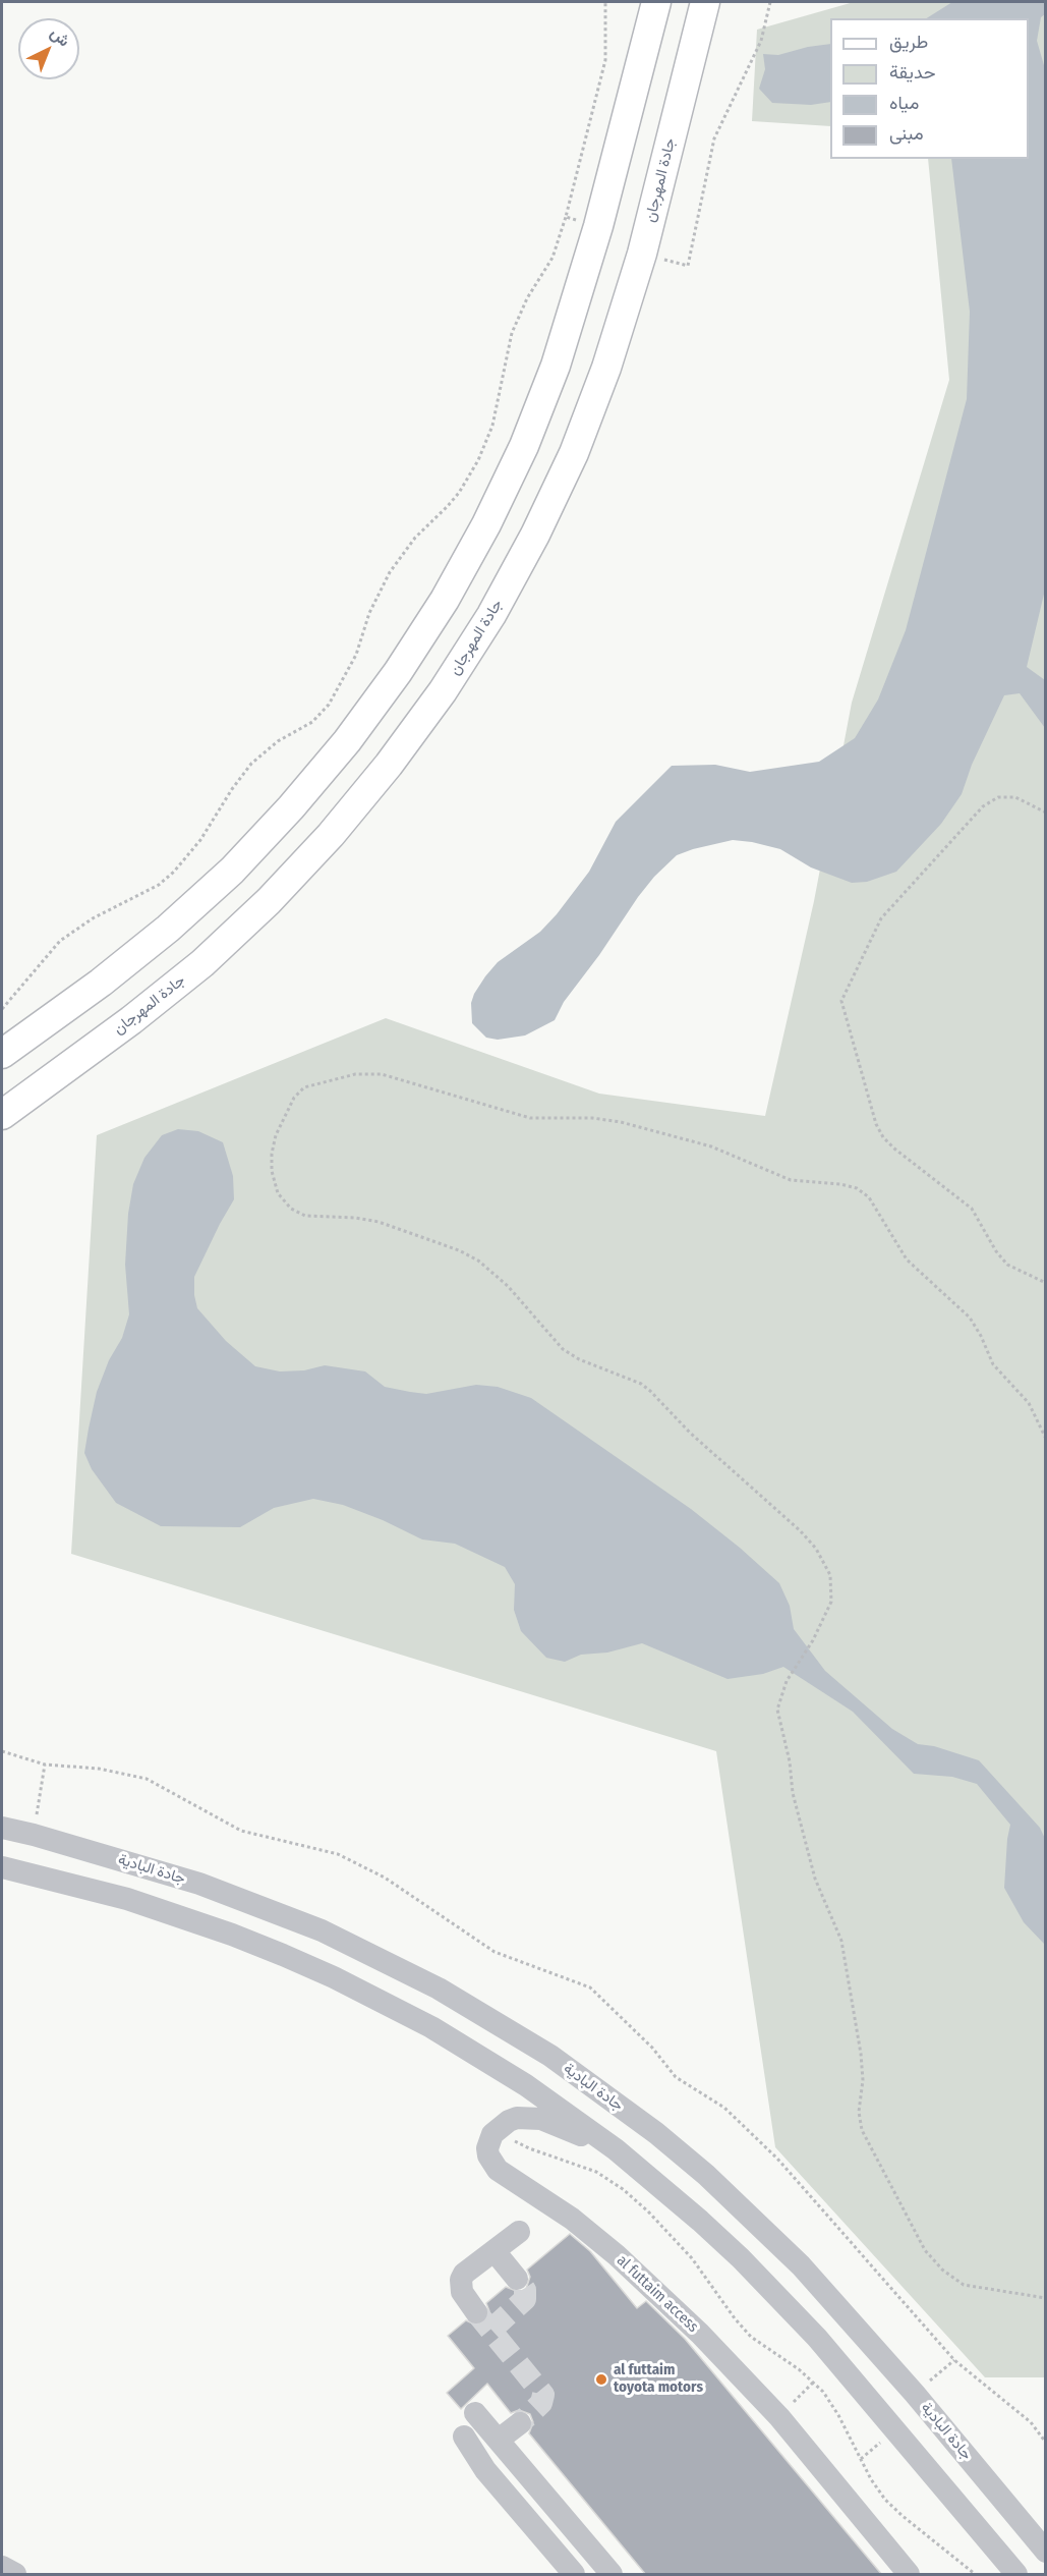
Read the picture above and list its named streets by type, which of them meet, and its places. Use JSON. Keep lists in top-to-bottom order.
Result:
{
  "streets": {
    "main road": ["جادة المهرجان"],
    "street": ["جادة البادية", "al futtaim access"]
  },
  "places": ["al futtaim toyota motors"],
  "legend": [
    "طريق",
    "حديقة",
    "مياه",
    "مبنى"
  ],
  "north": "top right"
}
